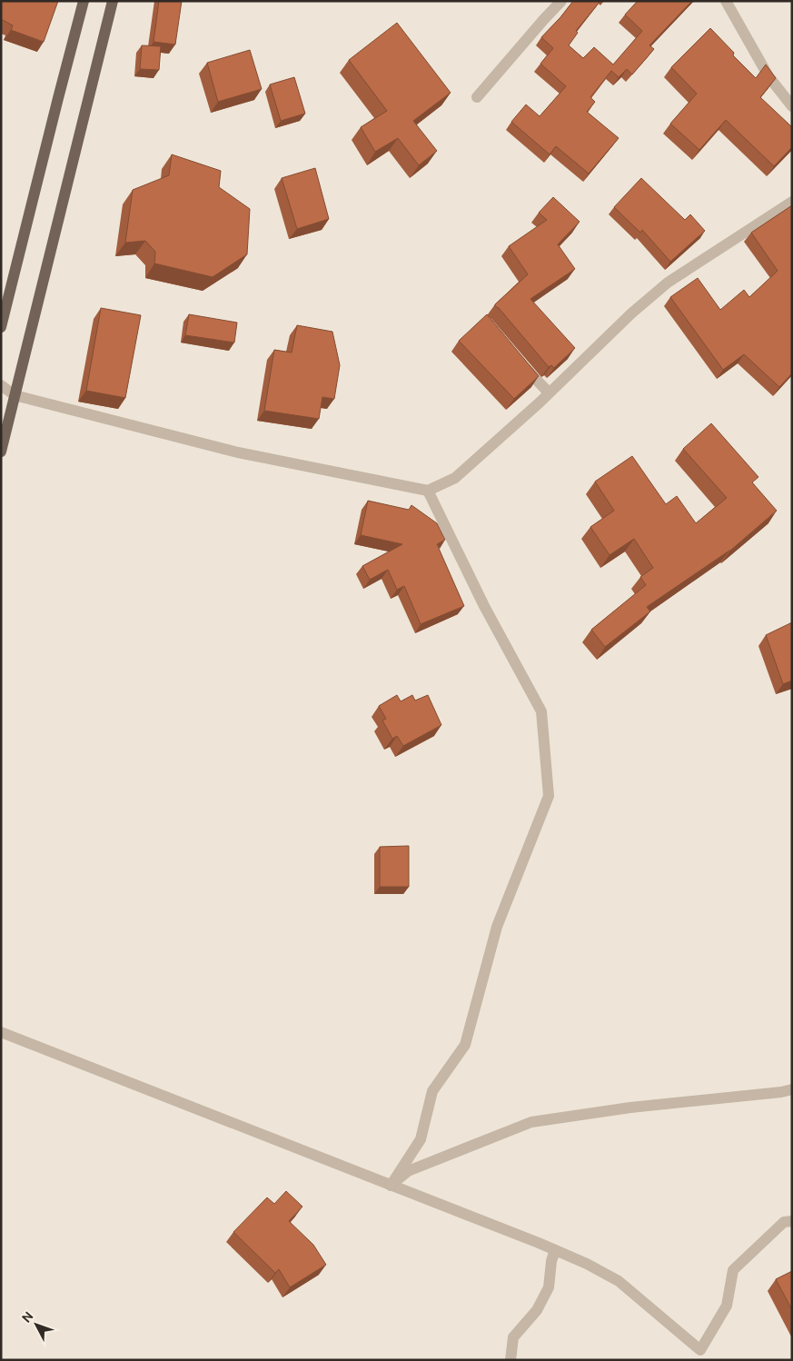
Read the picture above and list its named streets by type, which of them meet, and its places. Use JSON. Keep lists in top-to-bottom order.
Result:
{
  "north": "top left"
}
